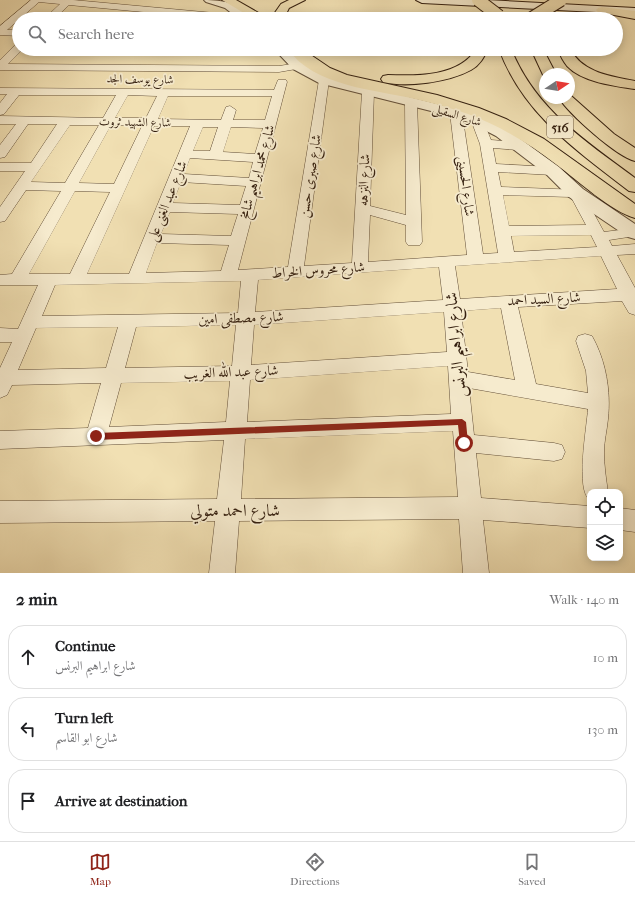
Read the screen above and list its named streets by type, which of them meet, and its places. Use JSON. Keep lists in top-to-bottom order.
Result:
{
  "streets": {
    "highway": ["516"],
    "street": [
      "شارع يوسف الجد",
      "شارع السقيلى",
      "شارع الشهيد ثروت",
      "شارع محمد ابراهيم شامخ",
      "شارع صبرى حسن",
      "شارع النزهه",
      "شارع الحسينى",
      "شارع عبد الغنى على",
      "شارع محروس الخراط",
      "شارع السيد احمد",
      "شارع مصطفى امين",
      "شارع ابراهيم البرنس",
      "شارع عبد الله الغريب",
      "شارع احمد متولي"
    ]
  },
  "crossings": [
    ["شارع يوسف الجد", "شارع محمد ابراهيم شامخ"],
    ["شارع السقيلى", "شارع محمد ابراهيم شامخ"],
    ["شارع السقيلى", "شارع صبرى حسن"],
    ["شارع السقيلى", "شارع النزهه"],
    ["شارع السقيلى", "شارع الحسينى"],
    ["شارع السقيلى", "شارع محروس الخراط"],
    ["شارع الشهيد ثروت", "شارع محمد ابراهيم شامخ"],
    ["شارع الشهيد ثروت", "شارع عبد الغنى على"],
    ["شارع محمد ابراهيم شامخ", "شارع محروس الخراط"],
    ["شارع صبرى حسن", "شارع محروس الخراط"],
    ["شارع النزهه", "شارع محروس الخراط"],
    ["شارع الحسينى", "شارع محروس الخراط"],
    ["شارع عبد الغنى على", "شارع محروس الخراط"],
    ["شارع محروس الخراط", "شارع ابراهيم البرنس"],
    ["شارع السيد احمد", "شارع مصطفى امين"],
    ["شارع السيد احمد", "شارع ابراهيم البرنس"],
    ["شارع مصطفى امين", "شارع ابراهيم البرنس"],
    ["شارع ابراهيم البرنس", "شارع عبد الله الغريب"],
    ["شارع ابراهيم البرنس", "شارع احمد متولي"]
  ],
  "north": "right",
  "page": {
    "search": "Search here",
    "heading": ["2 min", "Walk · 140 m"],
    "list": [
      ["Continue", "شارع ابراهيم البرنس", "10 m"],
      ["Turn left", "شارع ابو القاسم", "130 m"],
      "Arrive at destination"
    ],
    "nav": ["Map", "Directions", "Saved"]
  }
}
